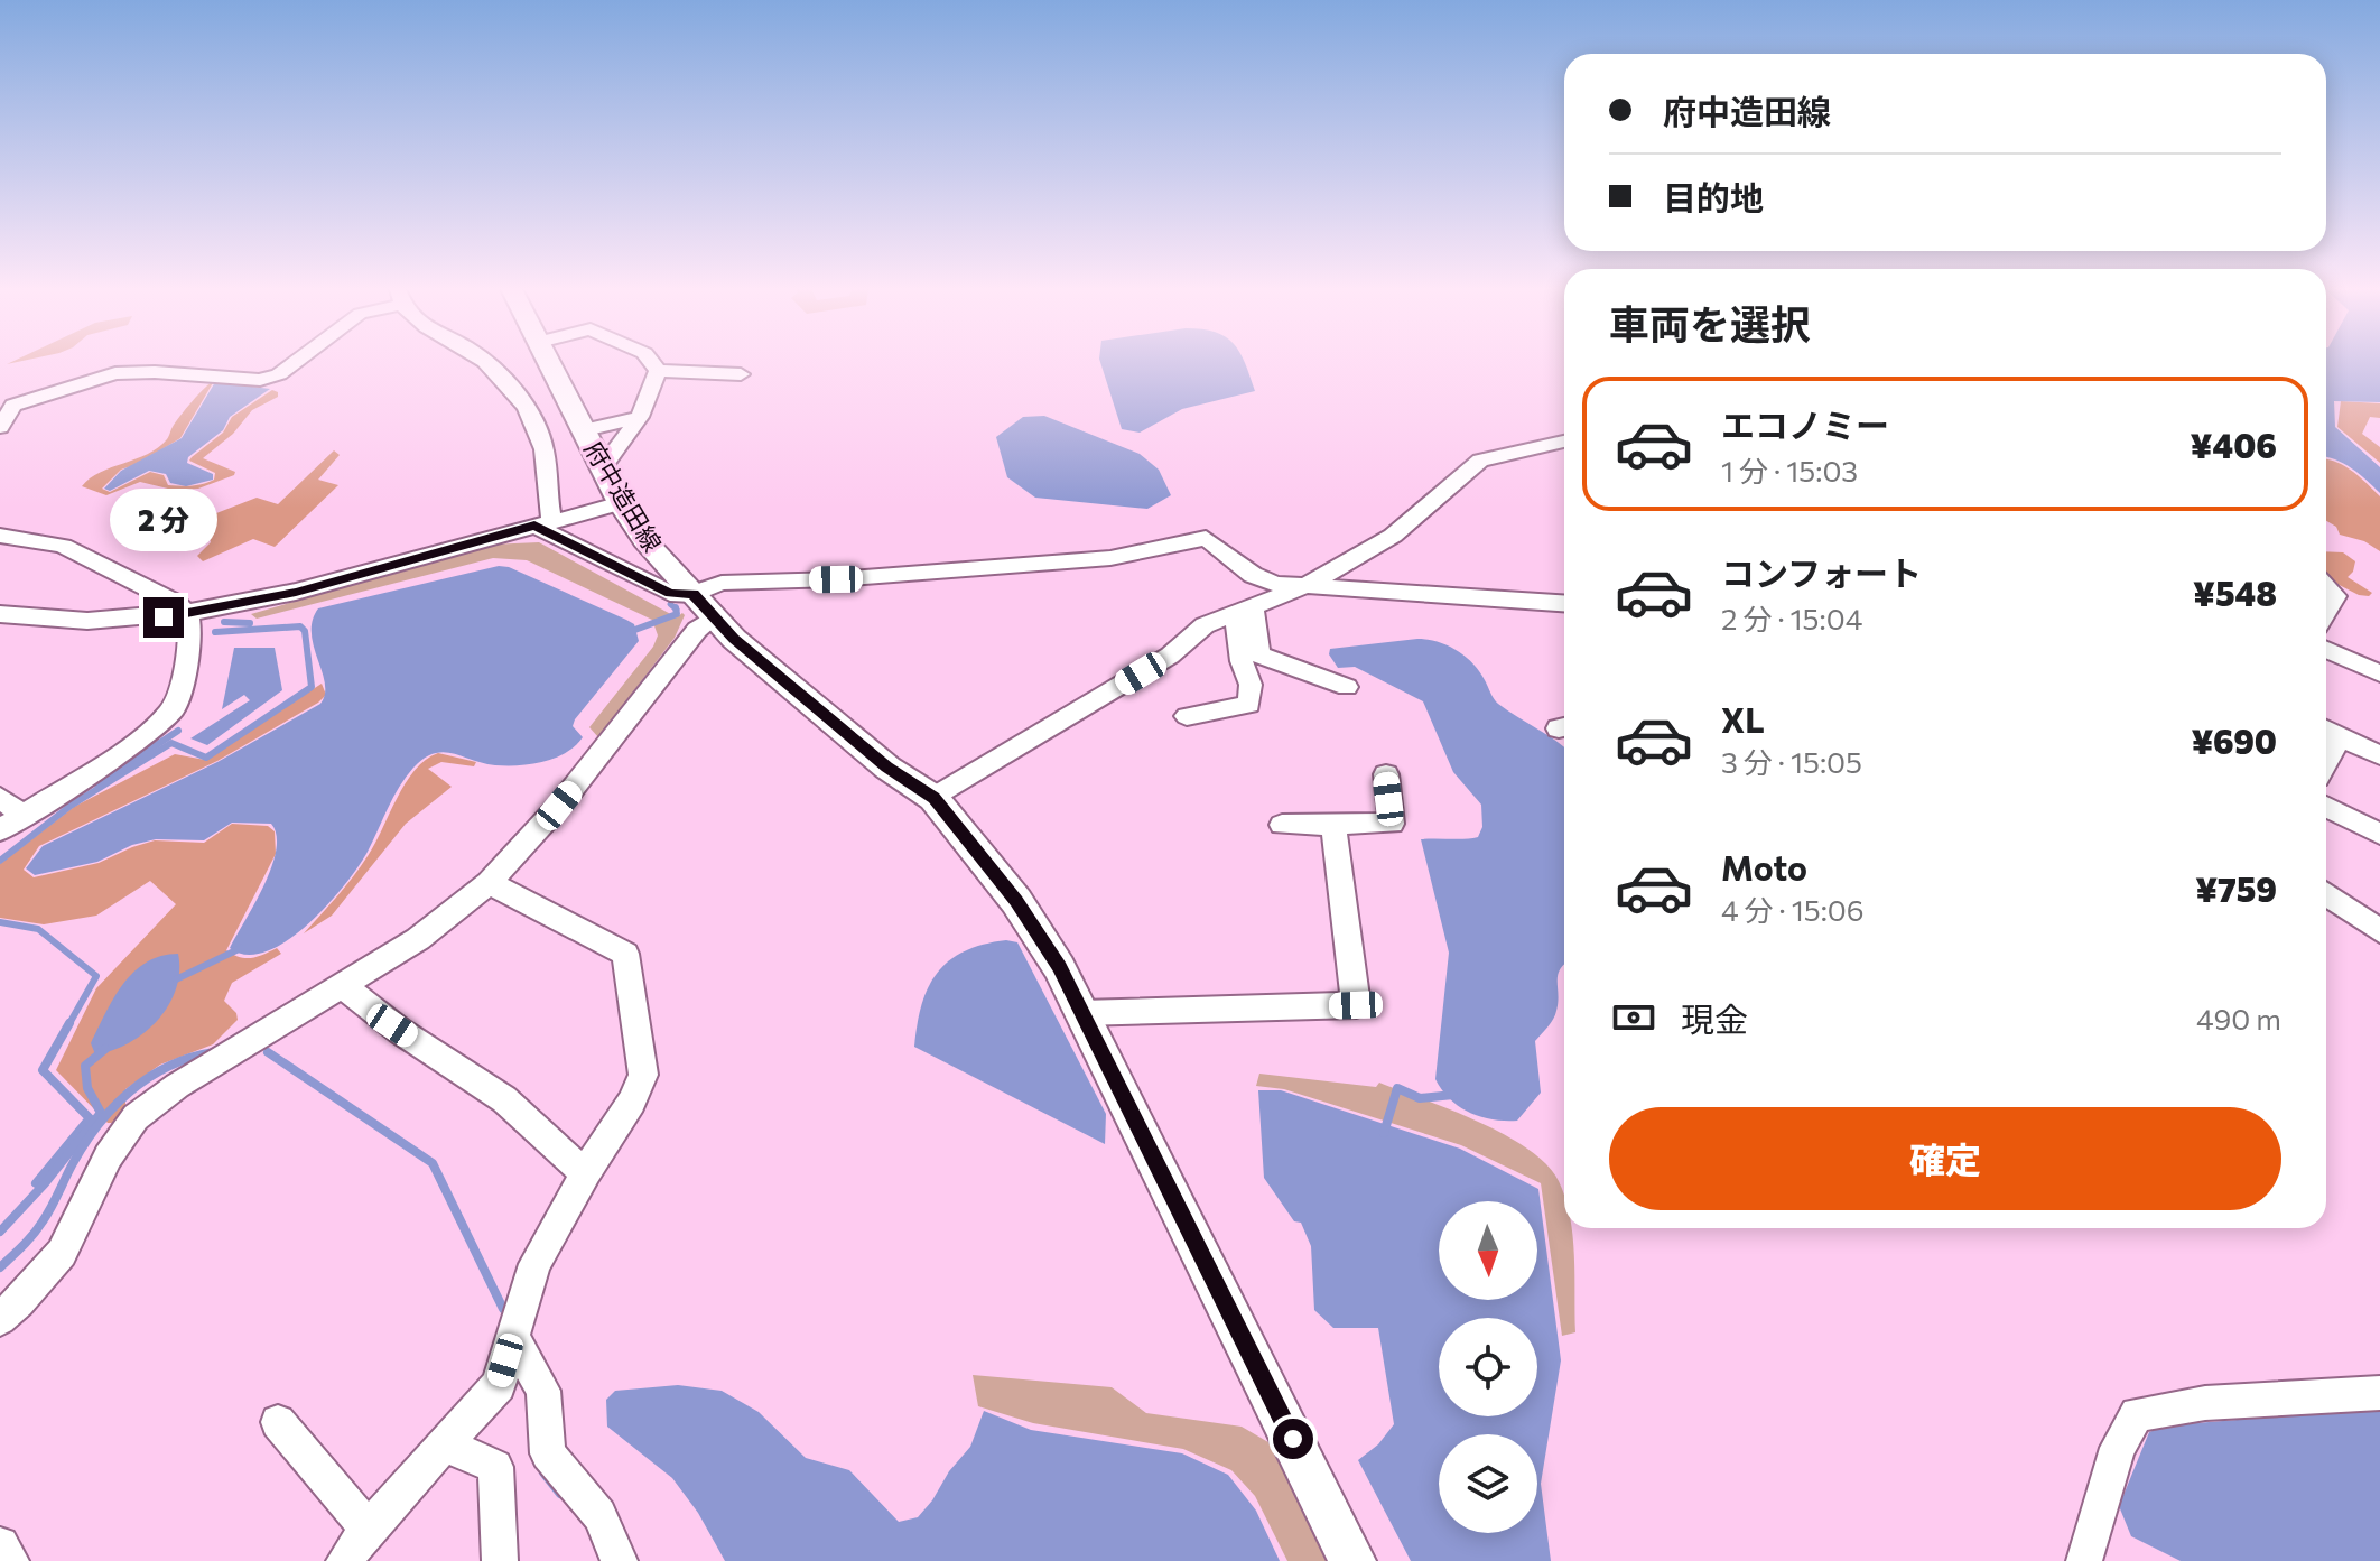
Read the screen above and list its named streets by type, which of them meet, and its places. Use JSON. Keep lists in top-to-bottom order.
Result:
{
  "streets": {
    "main road": ["府中造田線"]
  },
  "north": "bottom",
  "page": {
    "banner": ["府中造田線", "目的地"],
    "heading": "車両を選択",
    "list": [
      {
        "name": "エコノミー",
        "note": "1 分 · 15:03",
        "value": "¥406"
      },
      {
        "name": "コンフォート",
        "note": "2 分 · 15:04",
        "value": "¥548"
      },
      {
        "name": "XL",
        "note": "3 分 · 15:05",
        "value": "¥690"
      },
      {
        "name": "Moto",
        "note": "4 分 · 15:06",
        "value": "¥759"
      }
    ],
    "bubble": "2 分",
    "pay": ["現金", "490 m"],
    "buttons": "確定"
  }
}
